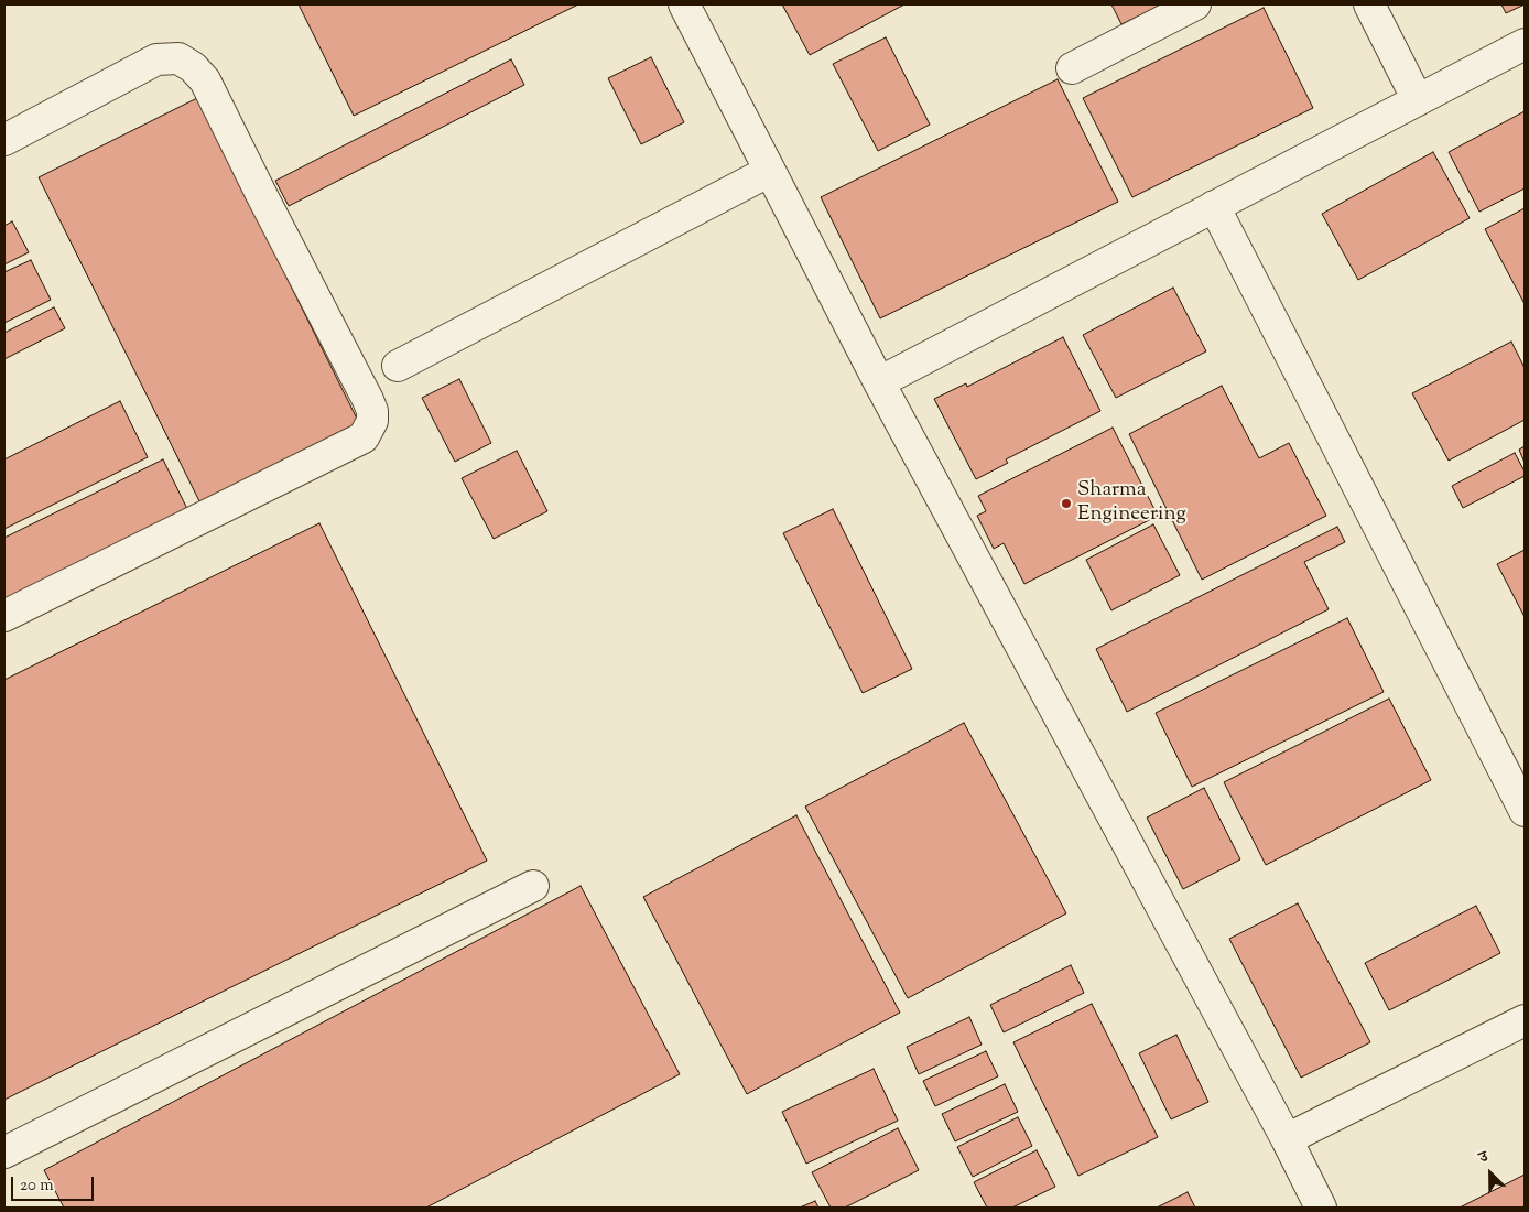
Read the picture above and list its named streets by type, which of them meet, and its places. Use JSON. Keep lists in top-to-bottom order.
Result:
{
  "places": ["Sharma Engineering"],
  "scale_bar": "20 m",
  "north": "top left"
}
